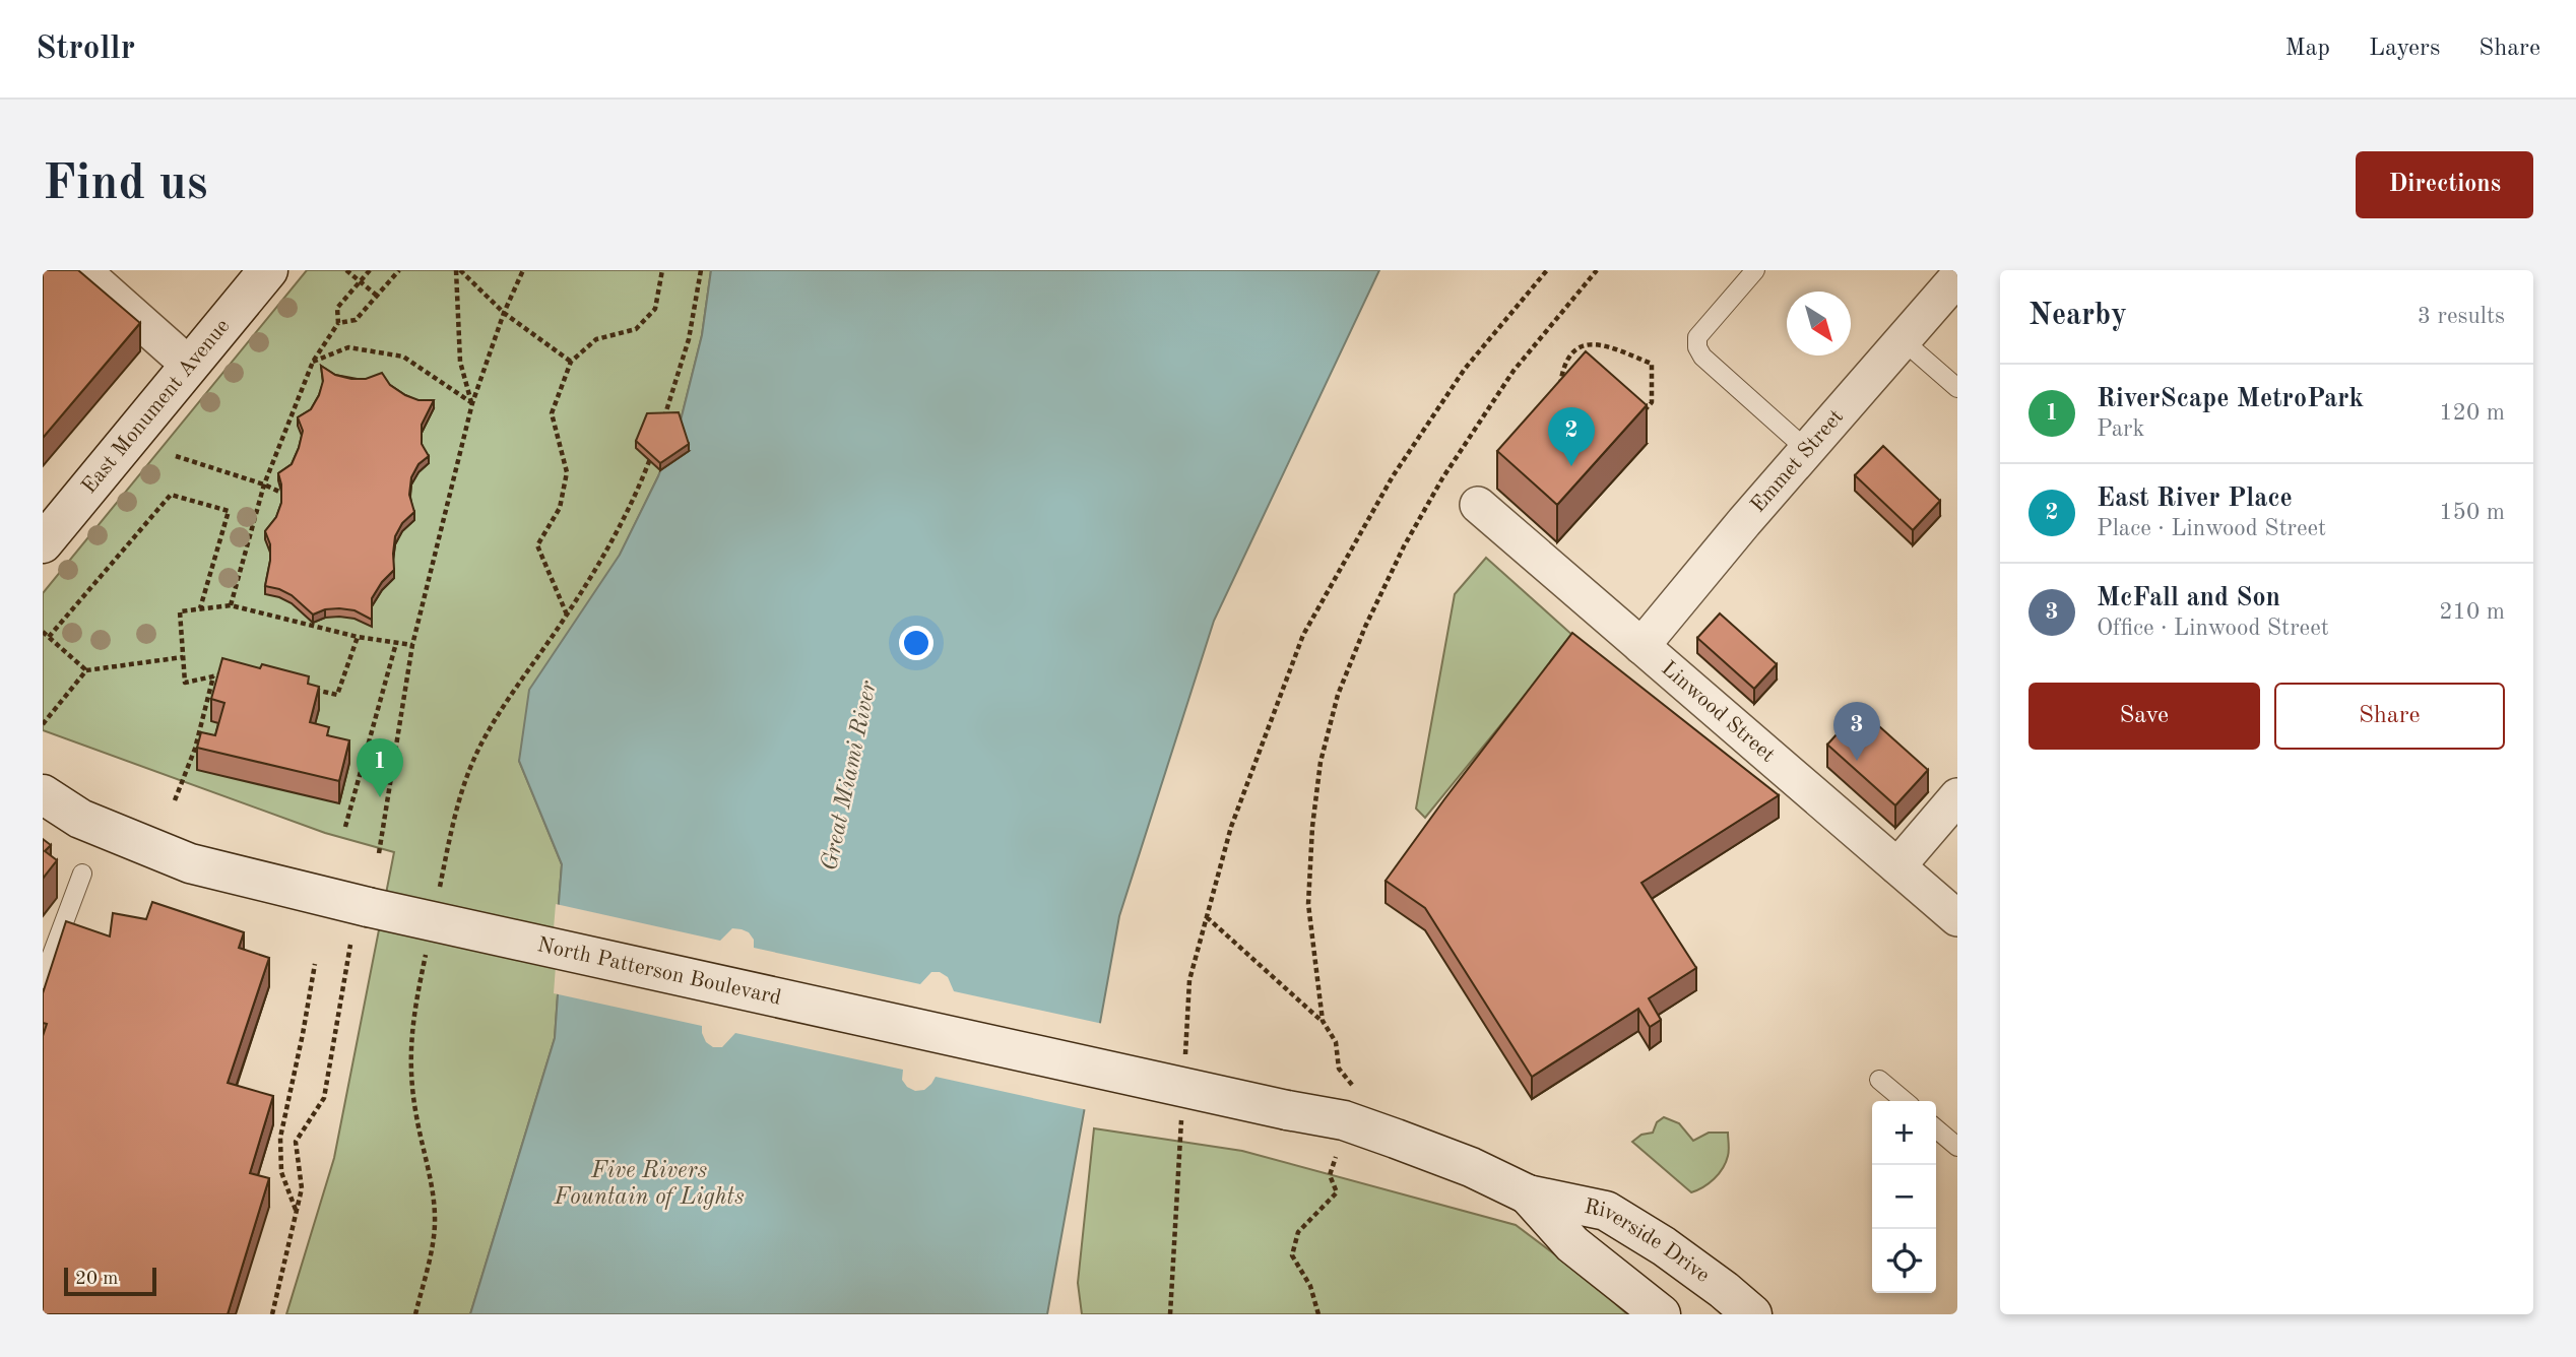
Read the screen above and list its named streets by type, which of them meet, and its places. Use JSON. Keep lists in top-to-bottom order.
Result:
{
  "streets": {
    "main road": ["East Monument Avenue", "North Patterson Boulevard", "Riverside Drive"],
    "street": ["Emmet Street", "Linwood Street"]
  },
  "crossings": [
    ["Emmet Street", "Linwood Street"],
    ["North Patterson Boulevard", "Riverside Drive"]
  ],
  "water": ["Great Miami River", "Five Rivers Fountain of Lights"],
  "scale_bar": "20 m",
  "north": "bottom right",
  "page": {
    "header": "Strollr",
    "nav": ["Map", "Layers", "Share"],
    "buttons": [
      "Directions",
      ["Save", "Share"]
    ],
    "title": "Find us",
    "heading": ["Nearby", "3 results"],
    "list": [
      {
        "mark": "1",
        "name": "RiverScape MetroPark",
        "note": "Park",
        "value": "120 m"
      },
      {
        "mark": "2",
        "name": "East River Place",
        "note": "Place · Linwood Street",
        "value": "150 m"
      },
      {
        "mark": "3",
        "name": "McFall and Son",
        "note": "Office · Linwood Street",
        "value": "210 m"
      }
    ],
    "pins": ["2", "3", "1"],
    "map_buttons": ["+", "−"],
    "scale": "20 m"
  }
}
